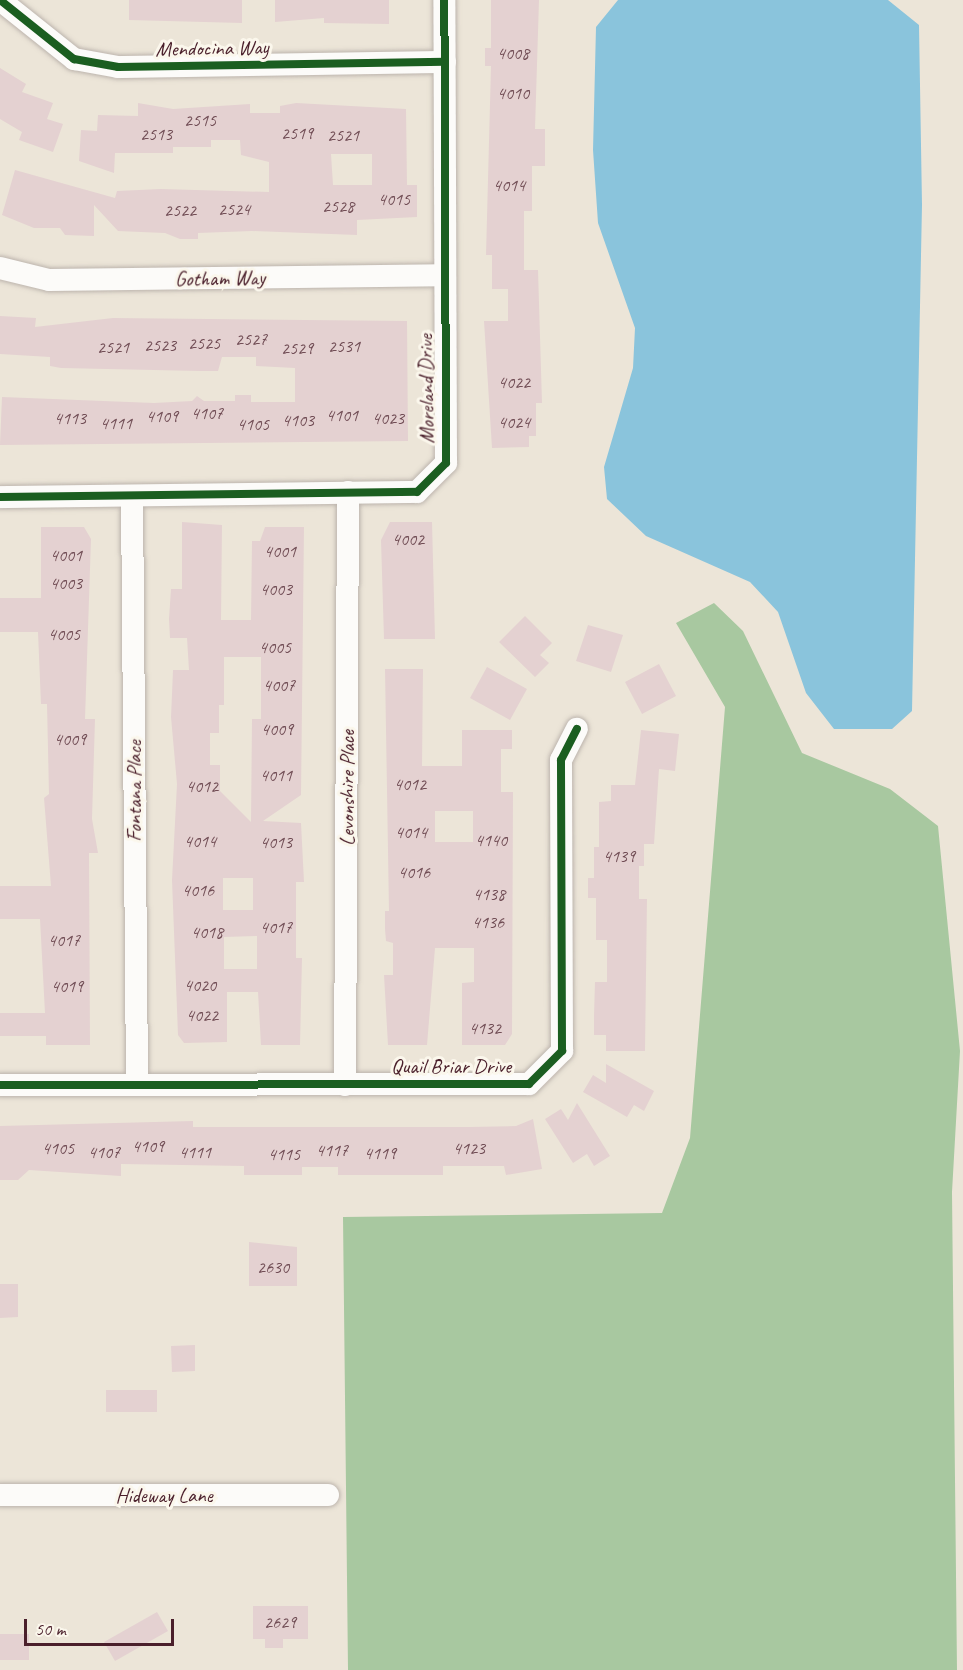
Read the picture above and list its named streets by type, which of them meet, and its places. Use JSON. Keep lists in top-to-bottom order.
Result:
{
  "streets": {
    "street": [
      "Mendocina Way",
      "Gotham Way",
      "Moreland Drive",
      "Levonshire Place",
      "Fontana Place",
      "Quail Briar Drive",
      "Hideway Lane"
    ]
  },
  "crossings": [
    ["Mendocina Way", "Moreland Drive"],
    ["Gotham Way", "Moreland Drive"],
    ["Moreland Drive", "Levonshire Place"],
    ["Moreland Drive", "Fontana Place"],
    ["Levonshire Place", "Quail Briar Drive"],
    ["Fontana Place", "Quail Briar Drive"]
  ],
  "house_numbers": [
    "4008",
    "4010",
    "2515",
    "2519",
    "2513",
    "2521",
    "4014",
    "4015",
    "2528",
    "2524",
    "2522",
    "2527",
    "2525",
    "2523",
    "2531",
    "2521",
    "2529",
    "4022",
    "4107",
    "4101",
    "4109",
    "4113",
    "4023",
    "4103",
    "4024",
    "4111",
    "4105",
    "4002",
    "4001",
    "4001",
    "4003",
    "4003",
    "4005",
    "4005",
    "4007",
    "4009",
    "4009",
    "4011",
    "4012",
    "4012",
    "4014",
    "4140",
    "4014",
    "4013",
    "4139",
    "4016",
    "4016",
    "4138",
    "4136",
    "4017",
    "4018",
    "4017",
    "4020",
    "4019",
    "4022",
    "4132",
    "4109",
    "4105",
    "4123",
    "4117",
    "4107",
    "4111",
    "4119",
    "4115",
    "2630",
    "2629"
  ],
  "scale_bar": "50 m"
}
